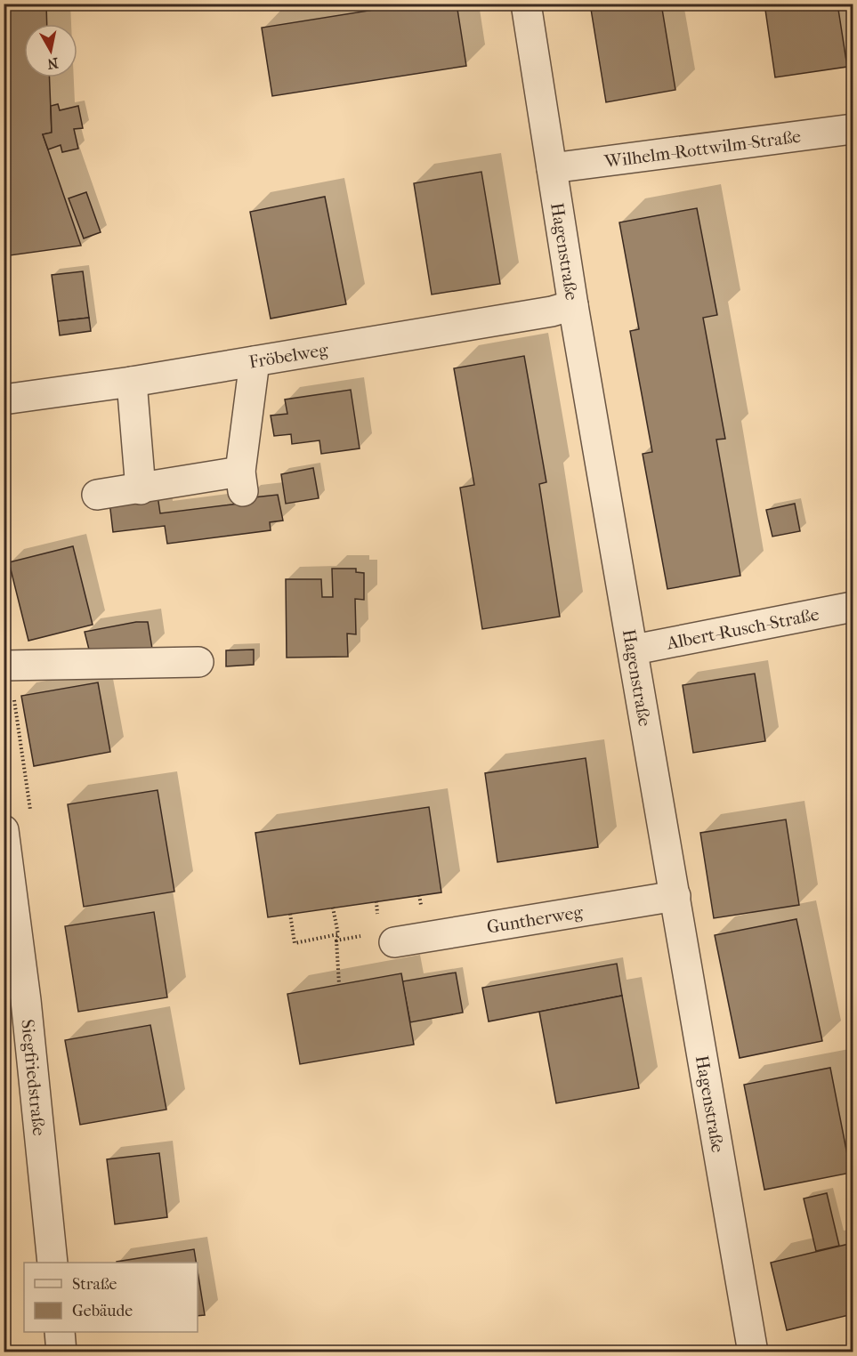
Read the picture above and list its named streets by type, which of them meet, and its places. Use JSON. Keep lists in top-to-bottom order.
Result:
{
  "streets": {
    "street": [
      "Wilhelm-Rottwilm-Straße",
      "Hagenstraße",
      "Fröbelweg",
      "Albert-Rusch-Straße",
      "Guntherweg",
      "Siegfriedstraße"
    ]
  },
  "crossings": [
    ["Wilhelm-Rottwilm-Straße", "Hagenstraße"],
    ["Hagenstraße", "Fröbelweg"],
    ["Hagenstraße", "Albert-Rusch-Straße"],
    ["Hagenstraße", "Guntherweg"]
  ],
  "legend": ["Straße", "Gebäude"],
  "north": "bottom"
}
